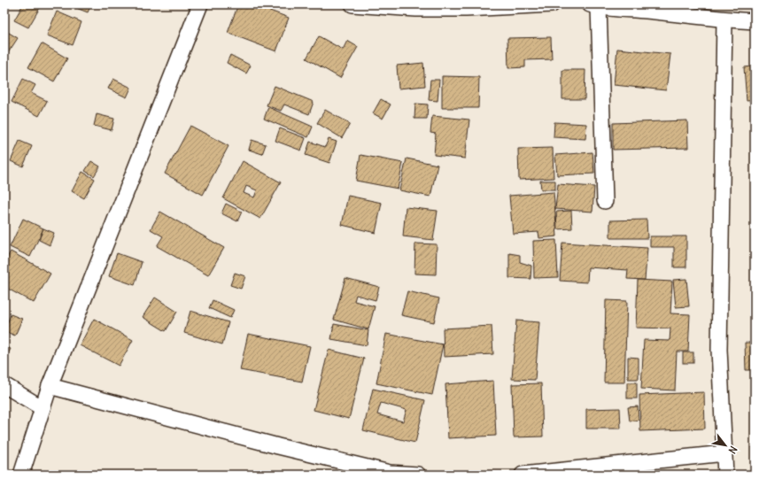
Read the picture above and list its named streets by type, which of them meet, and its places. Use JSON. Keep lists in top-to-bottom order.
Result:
{
  "north": "bottom right"
}
